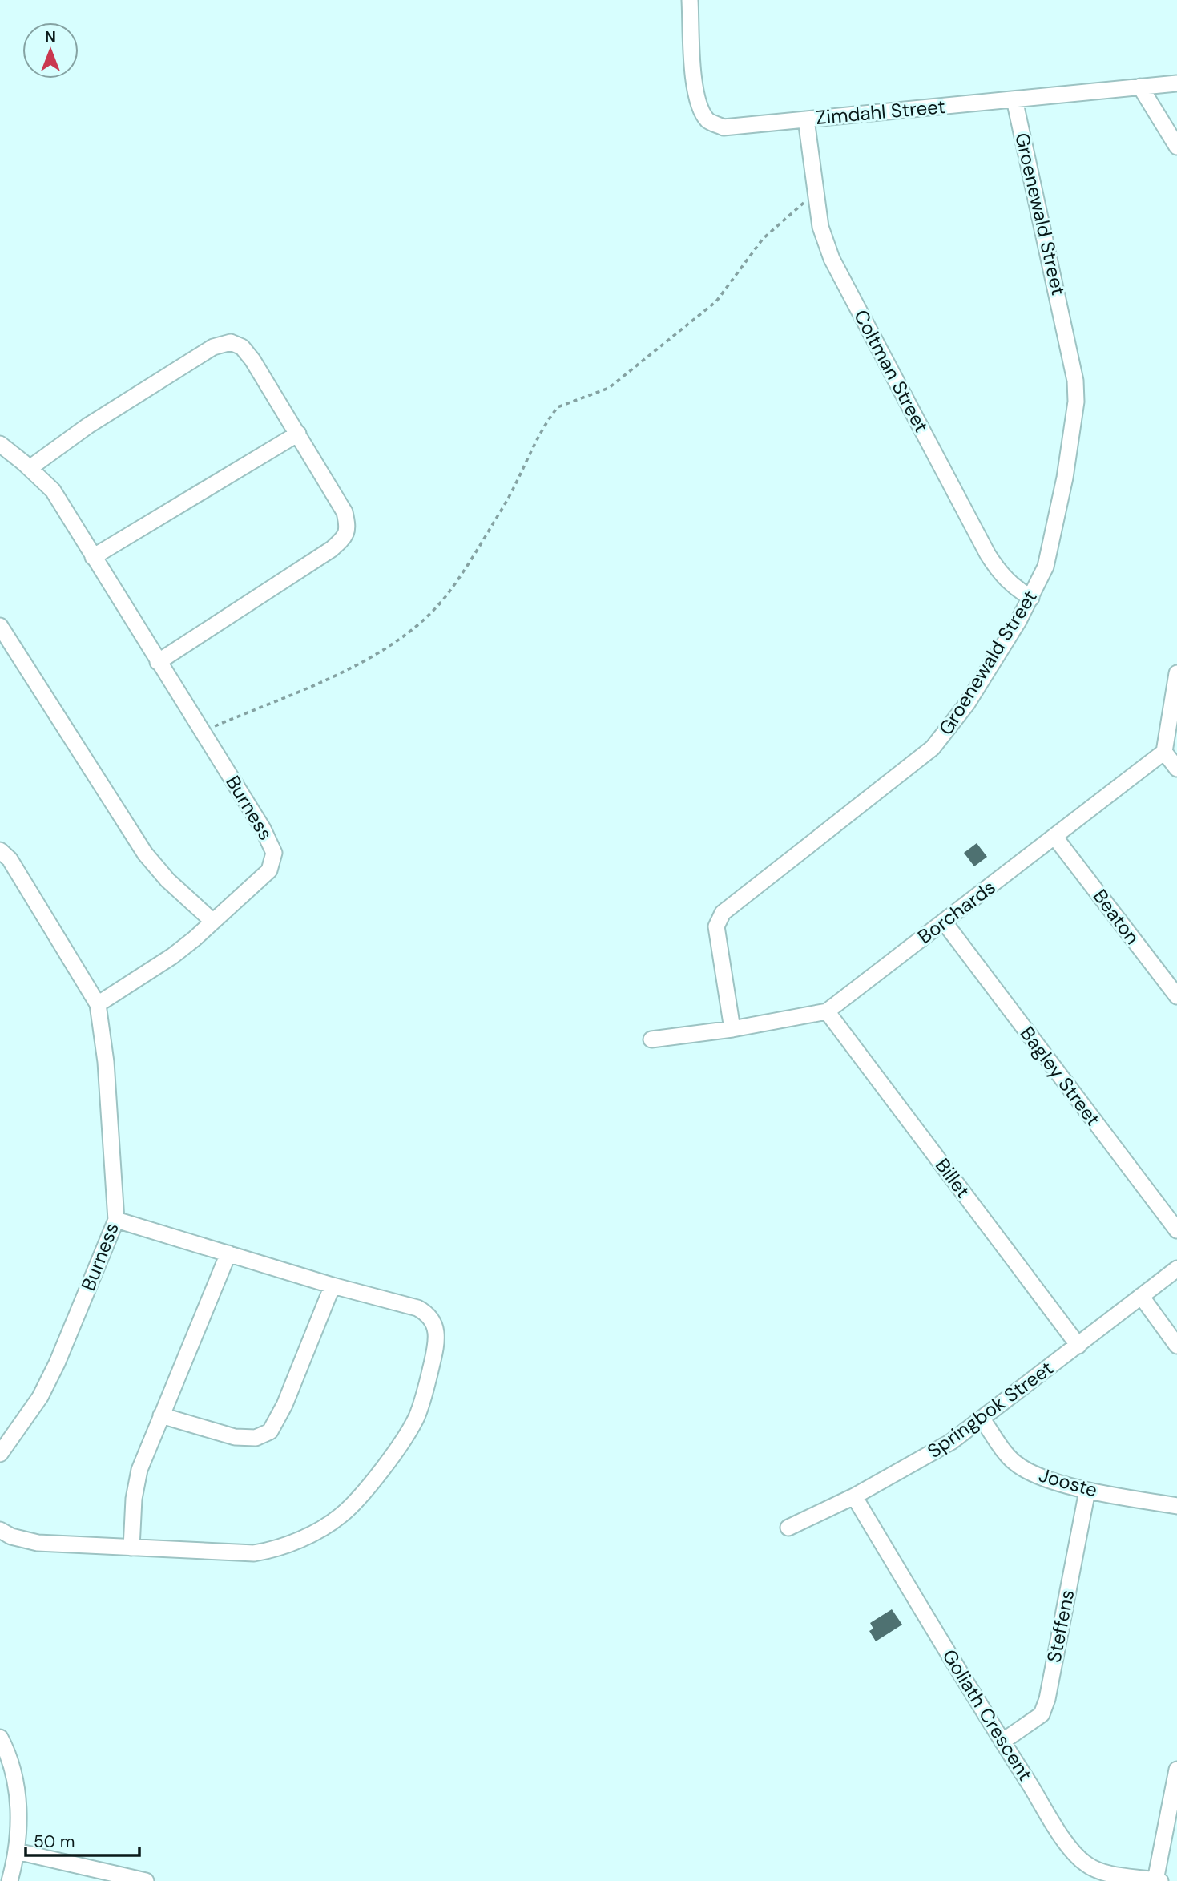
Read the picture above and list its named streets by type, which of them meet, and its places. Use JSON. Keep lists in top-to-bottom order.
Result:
{
  "streets": {
    "street": [
      "Zimdahl Street",
      "Groenewald Street",
      "Coltman Street",
      "Burness",
      "Borchards",
      "Beaton",
      "Bagley Street",
      "Billet",
      "Springbok Street",
      "Jooste",
      "Steffens",
      "Goliath Crescent"
    ]
  },
  "crossings": [
    ["Zimdahl Street", "Groenewald Street"],
    ["Zimdahl Street", "Coltman Street"],
    ["Groenewald Street", "Coltman Street"],
    ["Groenewald Street", "Borchards"],
    ["Borchards", "Beaton"],
    ["Borchards", "Bagley Street"],
    ["Borchards", "Billet"],
    ["Billet", "Springbok Street"],
    ["Springbok Street", "Jooste"],
    ["Springbok Street", "Goliath Crescent"],
    ["Jooste", "Steffens"],
    ["Steffens", "Goliath Crescent"]
  ],
  "scale_bar": "50 m",
  "north": "top"
}
